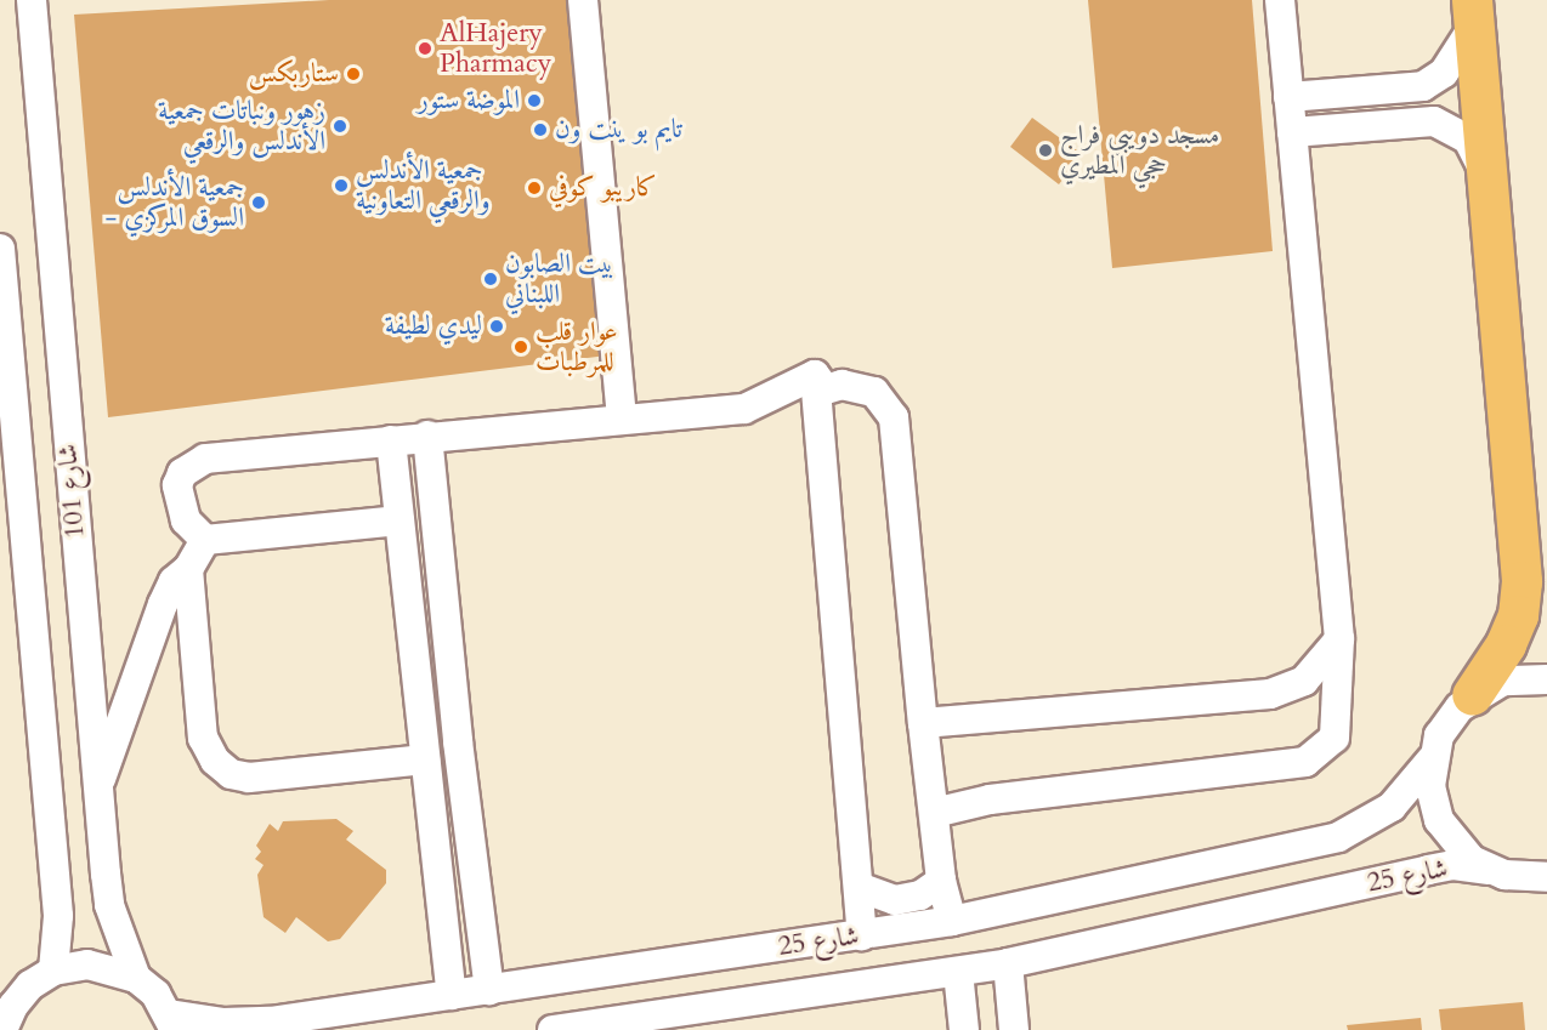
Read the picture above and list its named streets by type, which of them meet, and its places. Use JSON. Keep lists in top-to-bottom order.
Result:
{
  "streets": {
    "street": ["شارع 101", "شارع 25"]
  },
  "places": [
    "AlHajery Pharmacy",
    "ستاربكس",
    "الموضة ستور",
    "زهور ونباتات جمعية الأندلس والرقعي",
    "تايم بو ينت ون",
    "مسجد دويبي فراج حجي المطيري",
    "جمعية الأندلس والرقعي التعاونية",
    "كاريبو كوفي",
    "جمعية الأندلس - السوق المركزي",
    "بيت الصابون اللبناني",
    "ليدي لطيفة",
    "عوار قلب للمرطبات"
  ]
}
